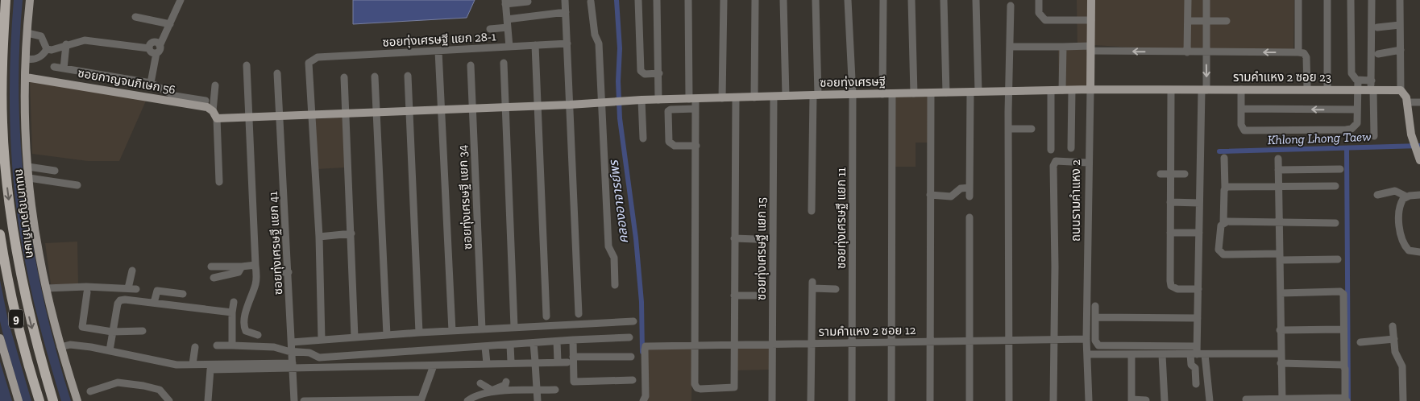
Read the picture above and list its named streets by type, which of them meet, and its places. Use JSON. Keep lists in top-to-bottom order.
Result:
{
  "streets": {
    "highway": ["ถนนกาญจนาภิเษก", "9"],
    "main road": [
      "รามคำแหง 2 ซอย 23",
      "ซอยกาญจนภิเษก 56",
      "ซอยทุ่งเศรษฐี",
      "ถนนรามคำแหง 2"
    ],
    "street": [
      "ซอยทุ่งเศรษฐี แยก 28-1",
      "ซอยทุ่งเศรษฐี แยก 34",
      "ซอยทุ่งเศรษฐี แยก 11",
      "ซอยทุ่งเศรษฐี แยก 41",
      "ซอยทุ่งเศรษฐี แยก 15",
      "รามคำแหง 2 ซอย 12"
    ]
  },
  "crossings": [
    ["ซอยทุ่งเศรษฐี แยก 28-1", "ซอยกาญจนภิเษก 56"],
    ["รามคำแหง 2 ซอย 23", "ซอยทุ่งเศรษฐี"],
    ["รามคำแหง 2 ซอย 23", "ถนนรามคำแหง 2"],
    ["ซอยกาญจนภิเษก 56", "ซอยทุ่งเศรษฐี"],
    ["ซอยกาญจนภิเษก 56", "ซอยทุ่งเศรษฐี แยก 41"],
    ["ซอยทุ่งเศรษฐี", "ซอยทุ่งเศรษฐี แยก 34"],
    ["ซอยทุ่งเศรษฐี", "ถนนรามคำแหง 2"],
    ["ซอยทุ่งเศรษฐี", "ซอยทุ่งเศรษฐี แยก 11"],
    ["ซอยทุ่งเศรษฐี", "ซอยทุ่งเศรษฐี แยก 15"],
    ["ถนนรามคำแหง 2", "รามคำแหง 2 ซอย 12"],
    ["ซอยทุ่งเศรษฐี แยก 11", "รามคำแหง 2 ซอย 12"],
    ["ซอยทุ่งเศรษฐี แยก 15", "รามคำแหง 2 ซอย 12"]
  ],
  "water": ["Khlong Lhong Taew", "คลองอาจารย์พร"]
}
